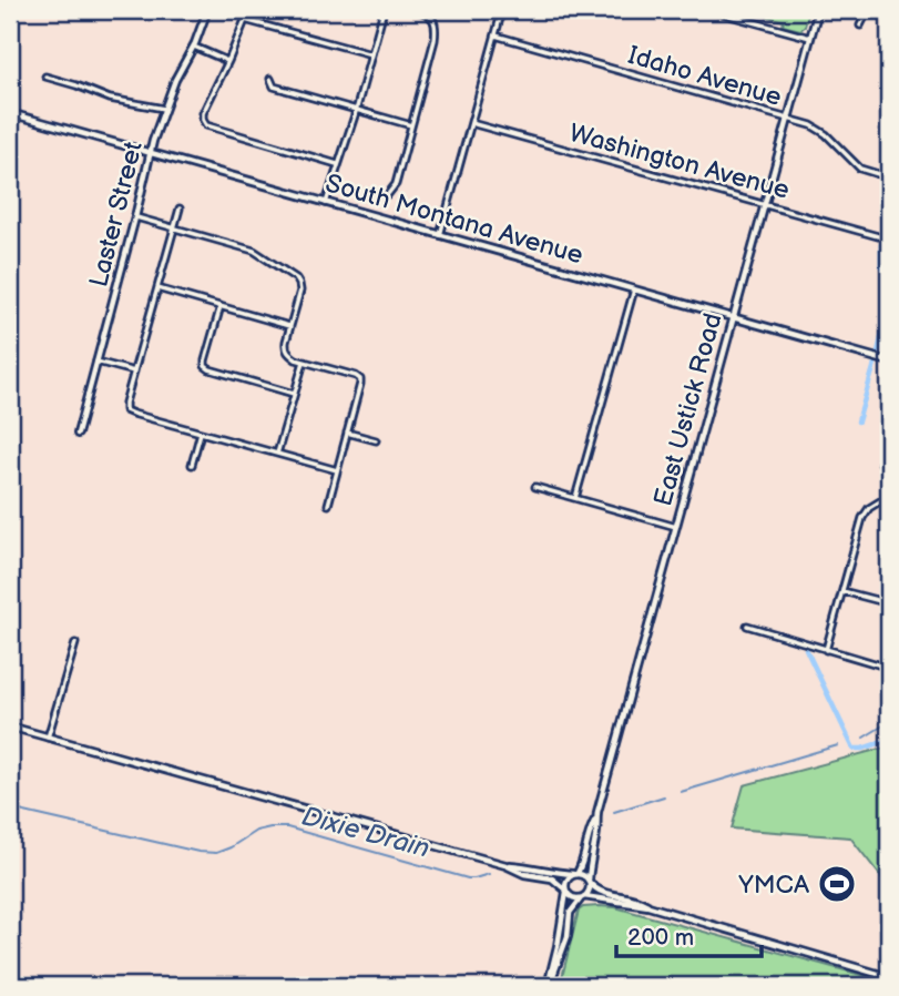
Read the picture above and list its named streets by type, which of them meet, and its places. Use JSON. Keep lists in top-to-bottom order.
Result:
{
  "streets": {
    "main road": ["Laster Street", "South Montana Avenue", "East Ustick Road"],
    "street": ["Idaho Avenue", "Washington Avenue"]
  },
  "crossings": [
    ["Idaho Avenue", "East Ustick Road"],
    ["Washington Avenue", "East Ustick Road"],
    ["Laster Street", "South Montana Avenue"],
    ["South Montana Avenue", "East Ustick Road"]
  ],
  "water": ["Dixie Drain"],
  "places": {
    "sports": ["YMCA"]
  },
  "scale_bar": "200 m"
}
